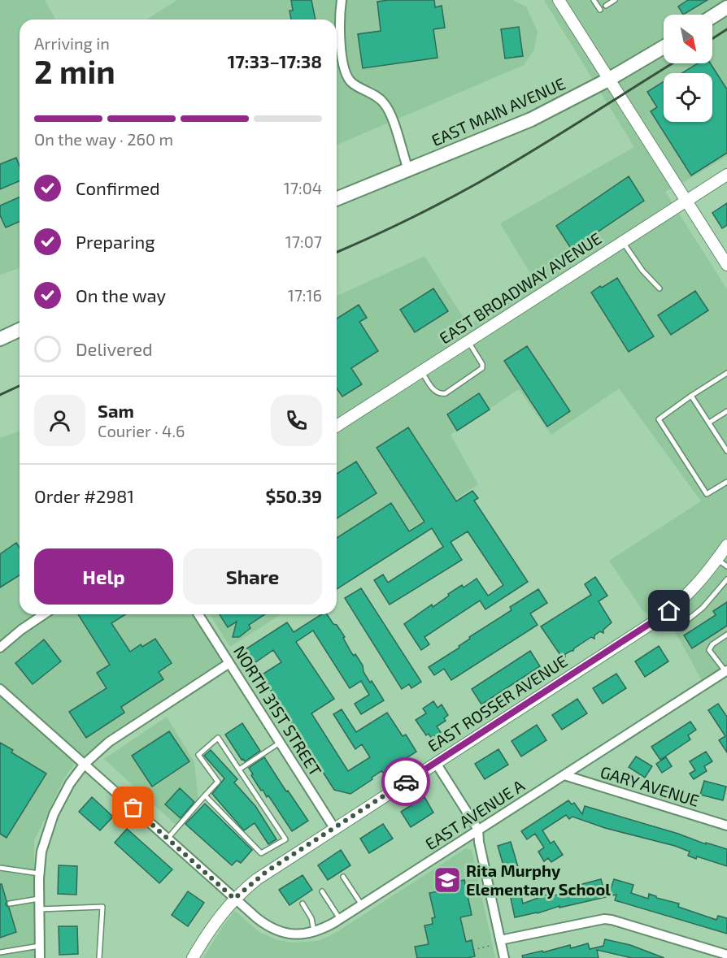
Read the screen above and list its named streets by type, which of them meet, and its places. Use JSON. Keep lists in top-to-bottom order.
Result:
{
  "streets": {
    "main road": ["EAST MAIN AVENUE"],
    "street": [
      "EAST BROADWAY AVENUE",
      "EAST ROSSER AVENUE",
      "NORTH 31ST STREET",
      "GARY AVENUE",
      "EAST AVENUE A"
    ]
  },
  "crossings": [
    ["EAST ROSSER AVENUE", "NORTH 31ST STREET"],
    ["EAST ROSSER AVENUE", "EAST AVENUE A"],
    ["GARY AVENUE", "EAST AVENUE A"]
  ],
  "places": {
    "school or university": ["Rita Murphy Elementary School"]
  },
  "north": "bottom right",
  "page": {
    "heading": ["2 min", "Arriving in", "17:33–17:38"],
    "panel": [
      "Sam",
      "Courier · 4.6",
      "Order #2981",
      "$50.39"
    ],
    "bar": "On the way · 260 m",
    "list": [
      ["Confirmed", "17:04"],
      ["Preparing", "17:07"],
      ["On the way", "17:16"],
      "Delivered"
    ],
    "buttons": ["Help", "Share"]
  }
}
